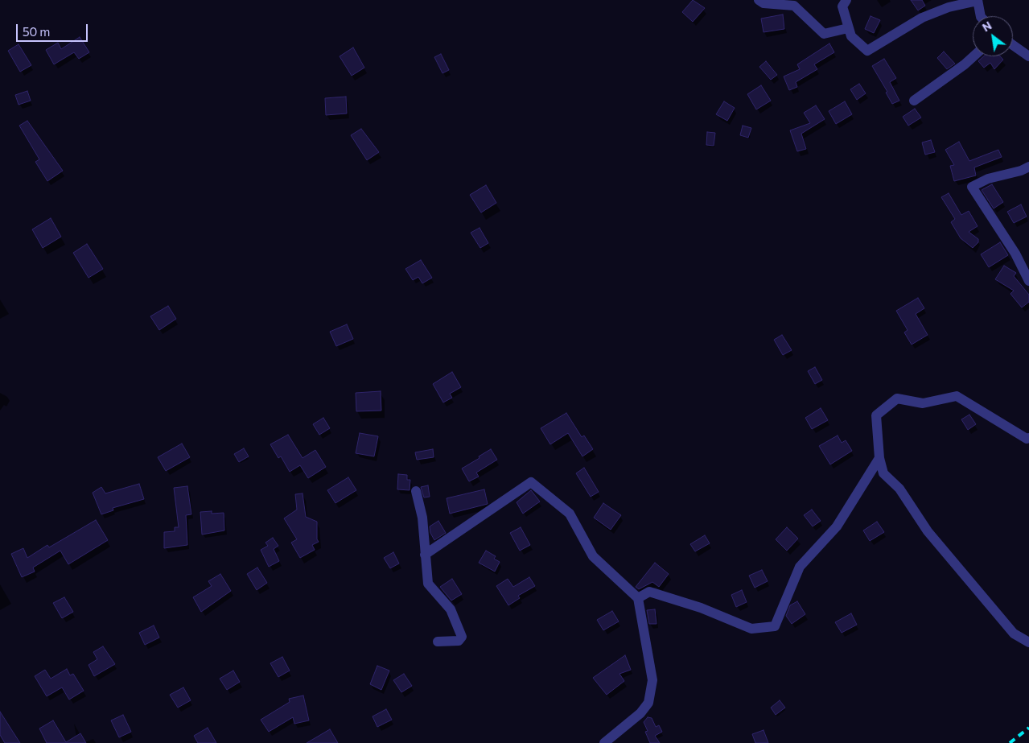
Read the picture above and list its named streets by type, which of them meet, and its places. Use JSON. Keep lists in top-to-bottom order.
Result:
{
  "scale_bar": "50 m",
  "north": "top left"
}
